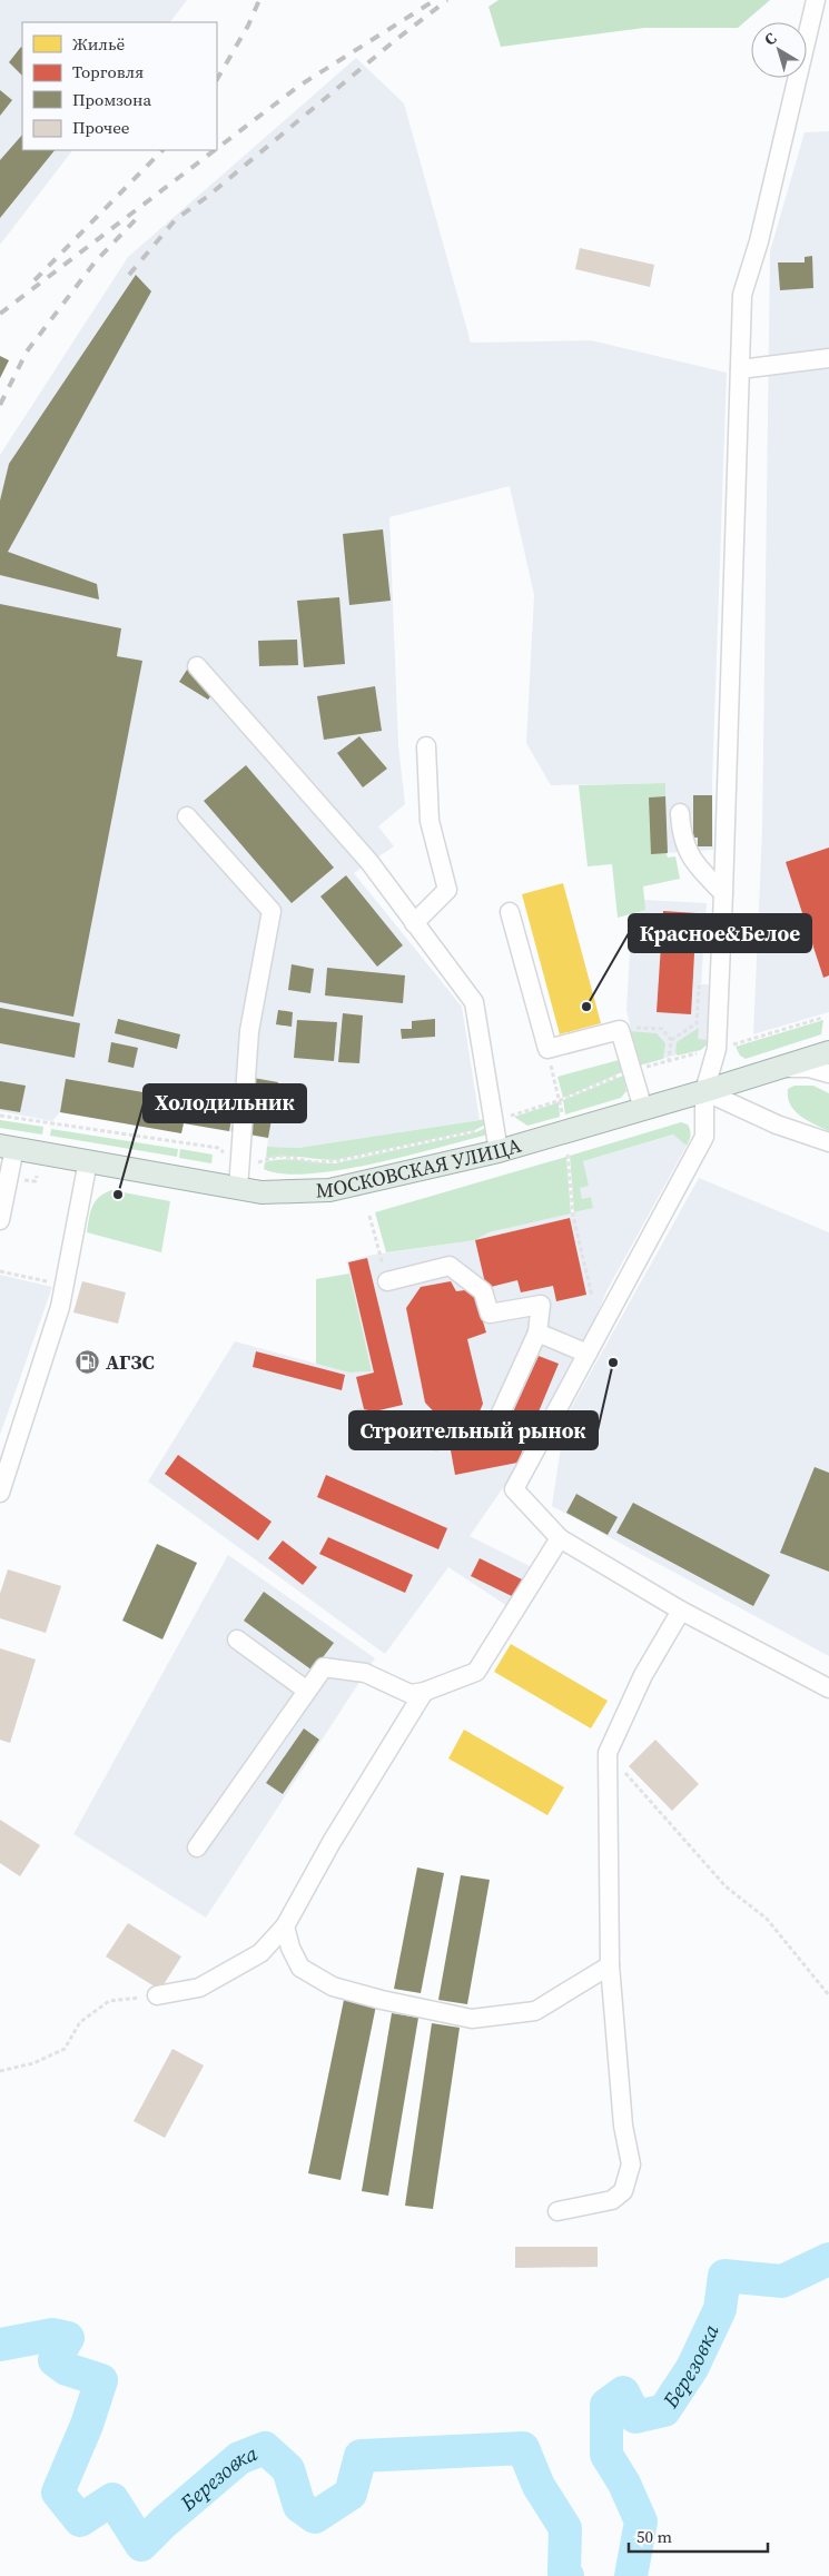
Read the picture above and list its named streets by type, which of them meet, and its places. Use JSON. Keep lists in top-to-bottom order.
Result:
{
  "streets": {
    "main road": ["МОСКОВСКАЯ УЛИЦА"]
  },
  "water": ["Березовка"],
  "places": {
    "other": ["Красное&Белое", "Холодильник", "Строительный рынок"],
    "fuel station": ["АГЗС"]
  },
  "legend": [
    "Жильё",
    "Торговля",
    "Промзона",
    "Прочее"
  ],
  "scale_bar": "50 m",
  "north": "top left"
}
